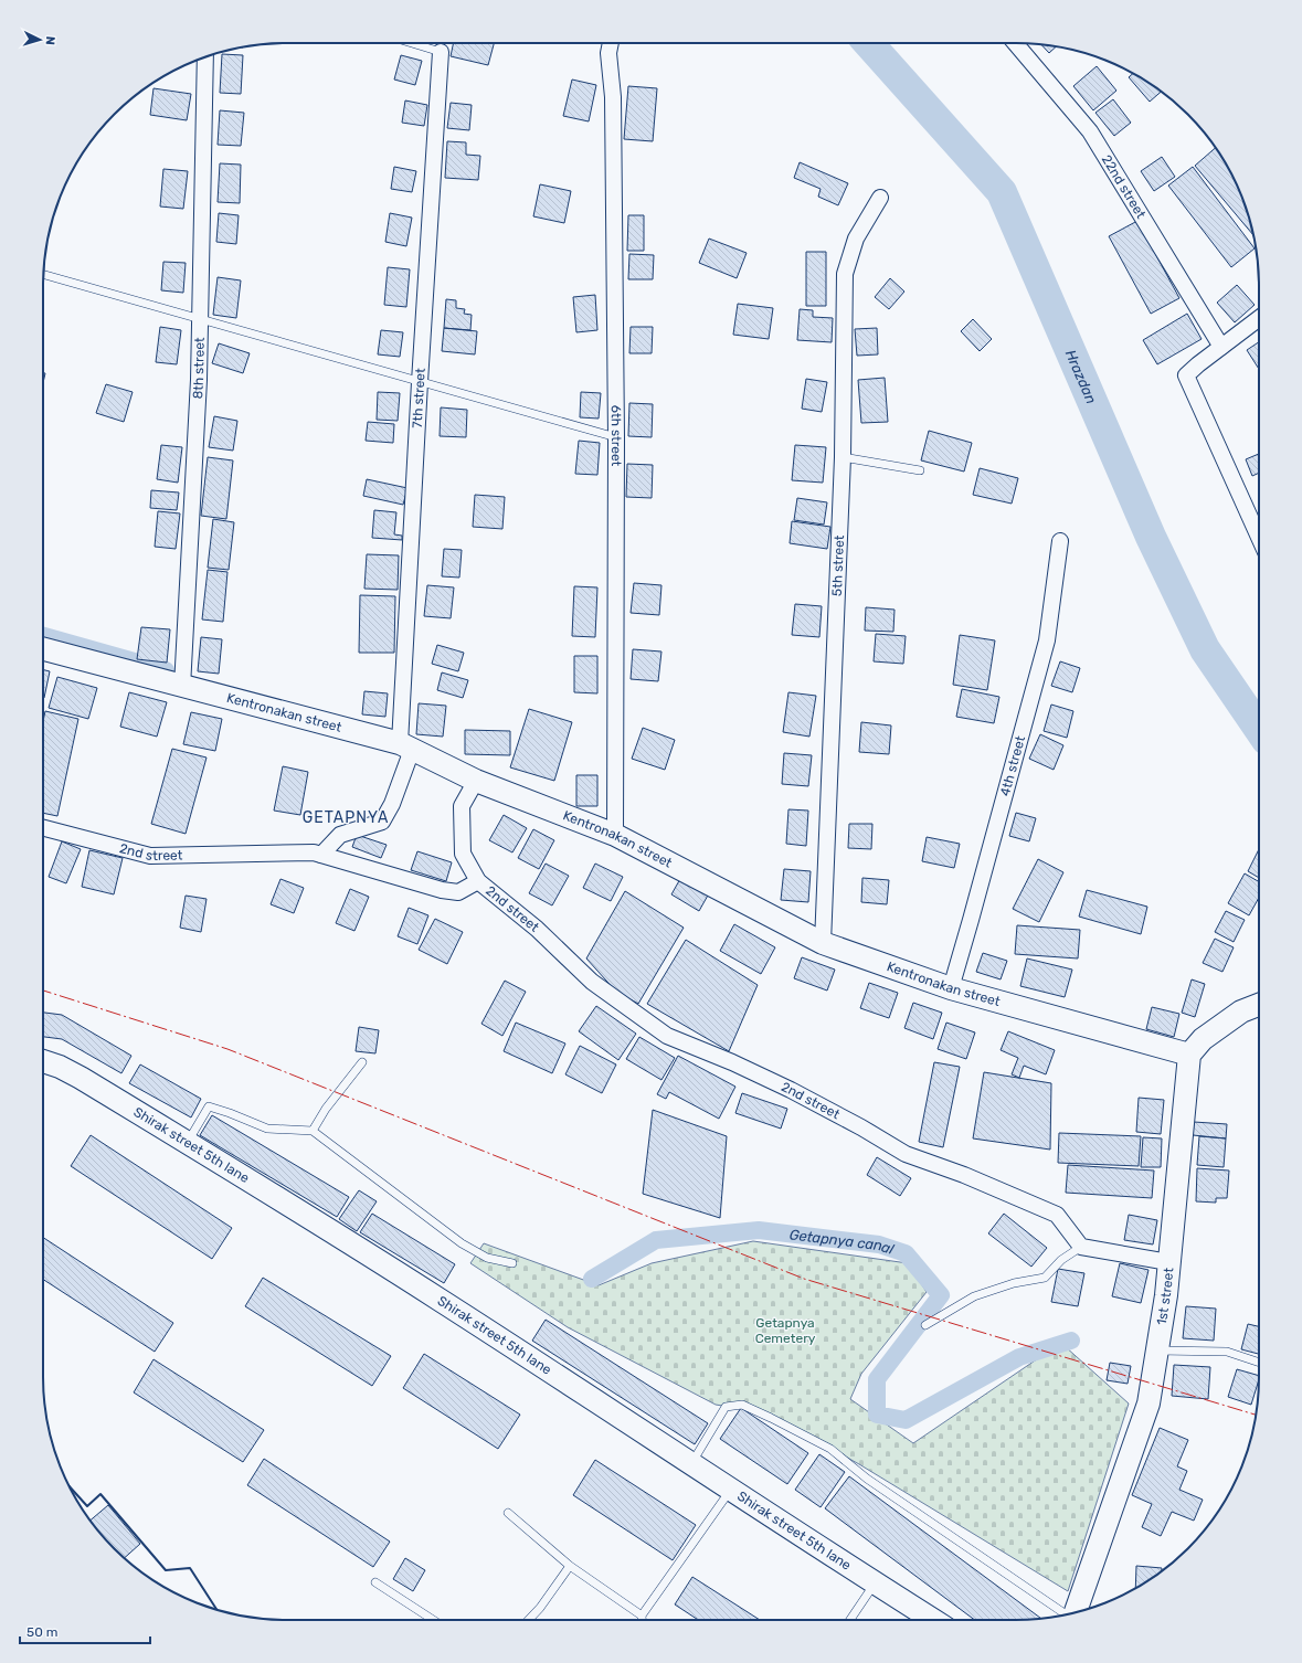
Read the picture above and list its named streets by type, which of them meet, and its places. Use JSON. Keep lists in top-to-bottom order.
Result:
{
  "streets": {
    "main road": ["Kentronakan street", "Shirak street 5th lane", "1st street"],
    "street": [
      "22nd street",
      "8th street",
      "7th street",
      "6th street",
      "5th street",
      "4th street",
      "2nd street"
    ]
  },
  "crossings": [
    ["8th street", "Kentronakan street"],
    ["7th street", "Kentronakan street"],
    ["6th street", "Kentronakan street"],
    ["5th street", "Kentronakan street"],
    ["Kentronakan street", "4th street"],
    ["Kentronakan street", "2nd street"],
    ["Kentronakan street", "1st street"]
  ],
  "districts": ["GETAPNYA"],
  "water": ["Hrazdan", "Getapnya canal"],
  "parks": ["Getapnya Cemetery"],
  "scale_bar": "50 m",
  "north": "right"
}
